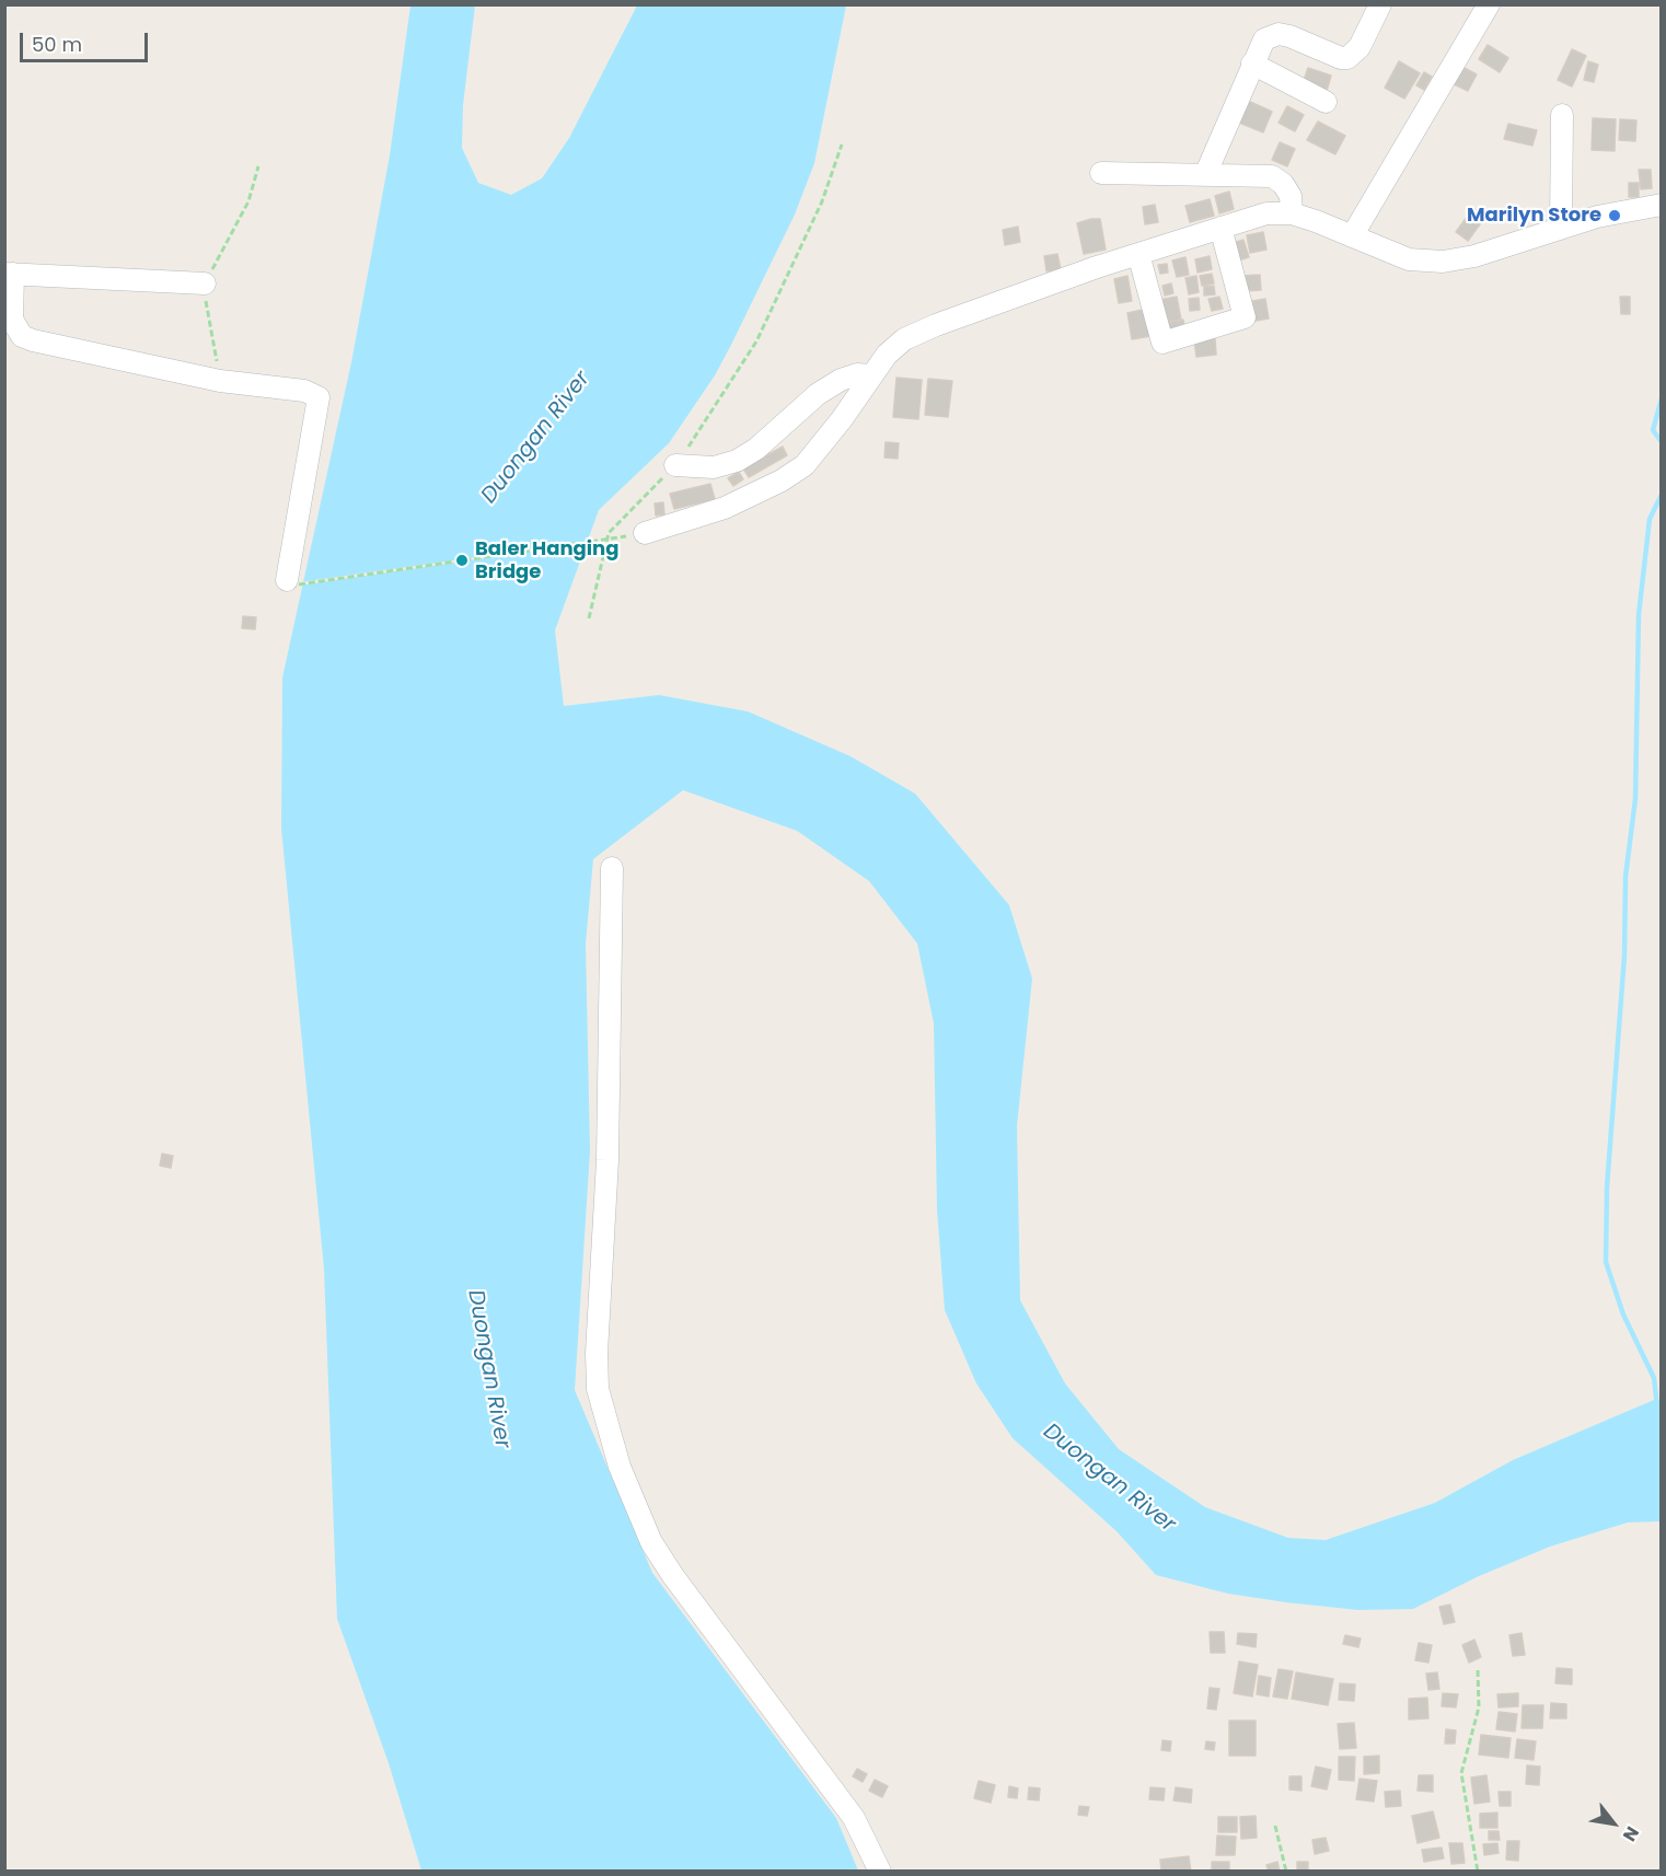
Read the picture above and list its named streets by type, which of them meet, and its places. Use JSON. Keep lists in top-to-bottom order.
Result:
{
  "water": ["Duongan River"],
  "places": ["Marilyn Store", "Baler Hanging Bridge"],
  "scale_bar": "50 m",
  "north": "bottom right"
}
